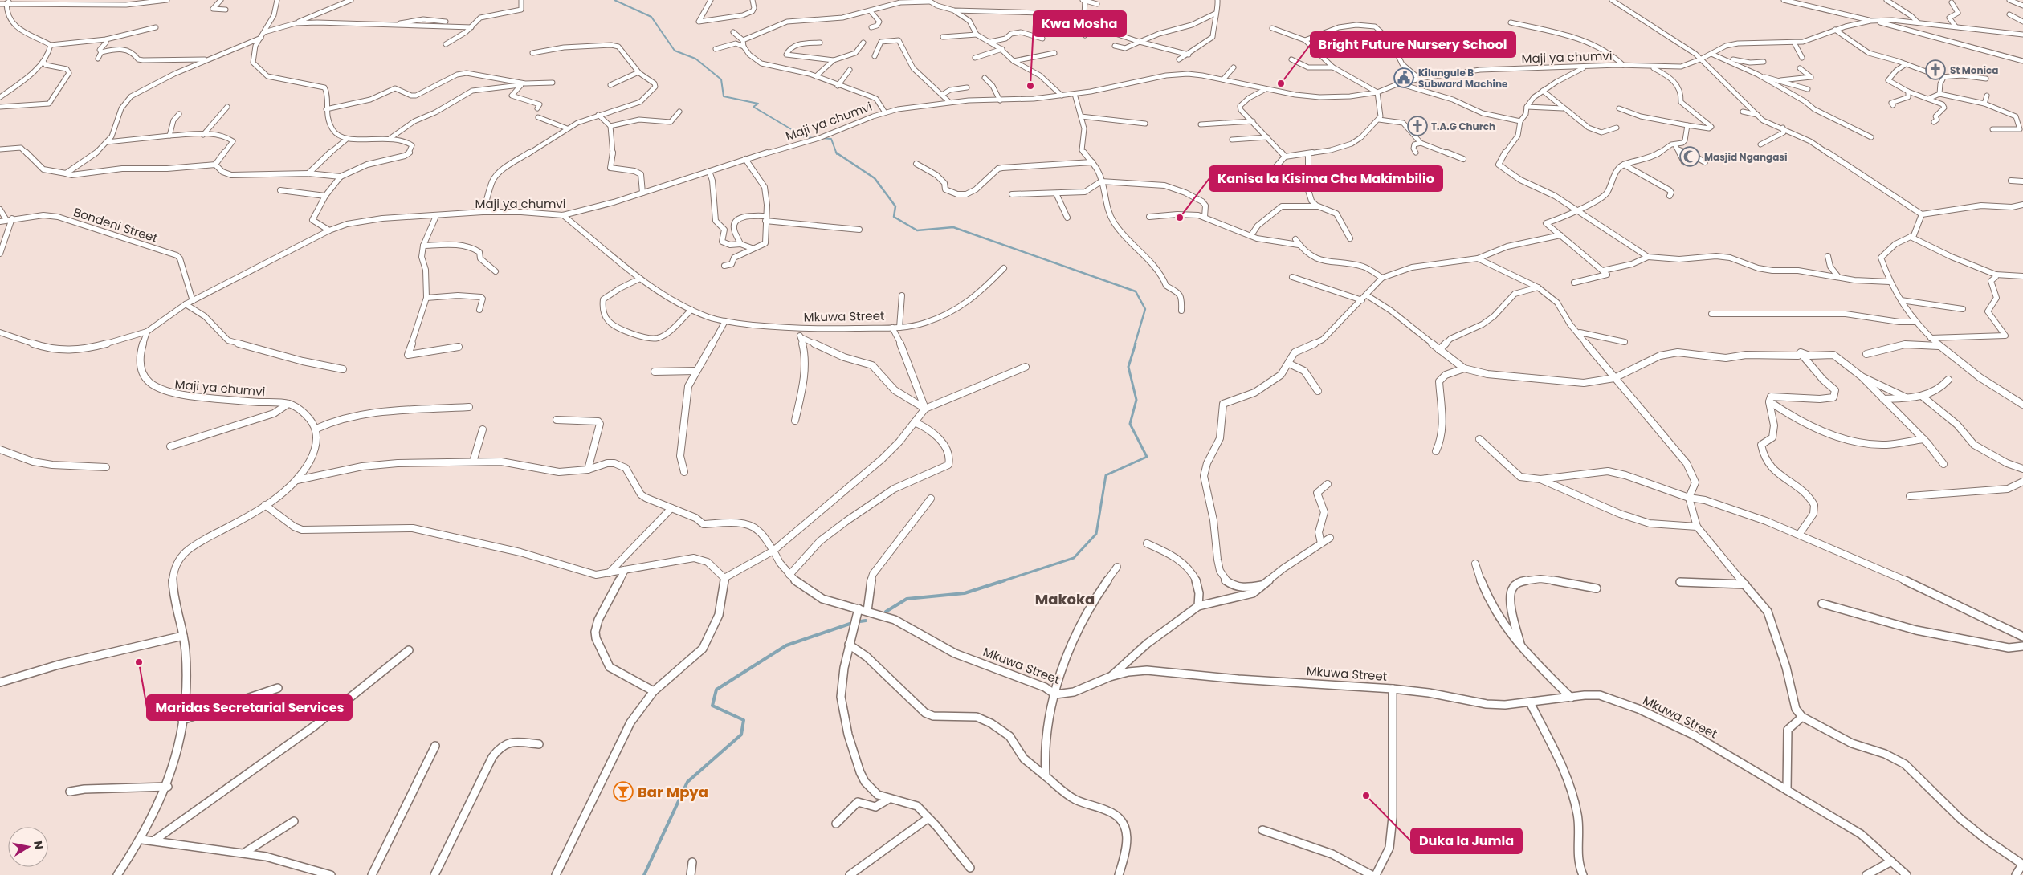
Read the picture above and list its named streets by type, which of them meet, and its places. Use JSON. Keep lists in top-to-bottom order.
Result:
{
  "streets": {
    "street": ["Maji ya chumvi", "Bondeni Street", "Mkuwa Street"]
  },
  "crossings": [
    ["Maji ya chumvi", "Bondeni Street"],
    ["Maji ya chumvi", "Mkuwa Street"]
  ],
  "districts": ["Makoka"],
  "places": {
    "church": ["St Monica", "T.A.G Church"],
    "public building": ["Kilungule B Subward Machine"],
    "other": [
      "Bright Future Nursery School",
      "Kwa Mosha",
      "Kanisa la Kisima Cha Makimbilio",
      "Maridas Secretarial Services",
      "Duka la Jumla"
    ],
    "mosque": ["Masjid Ngangasi"],
    "bar": ["Bar Mpya"]
  },
  "north": "right"
}
